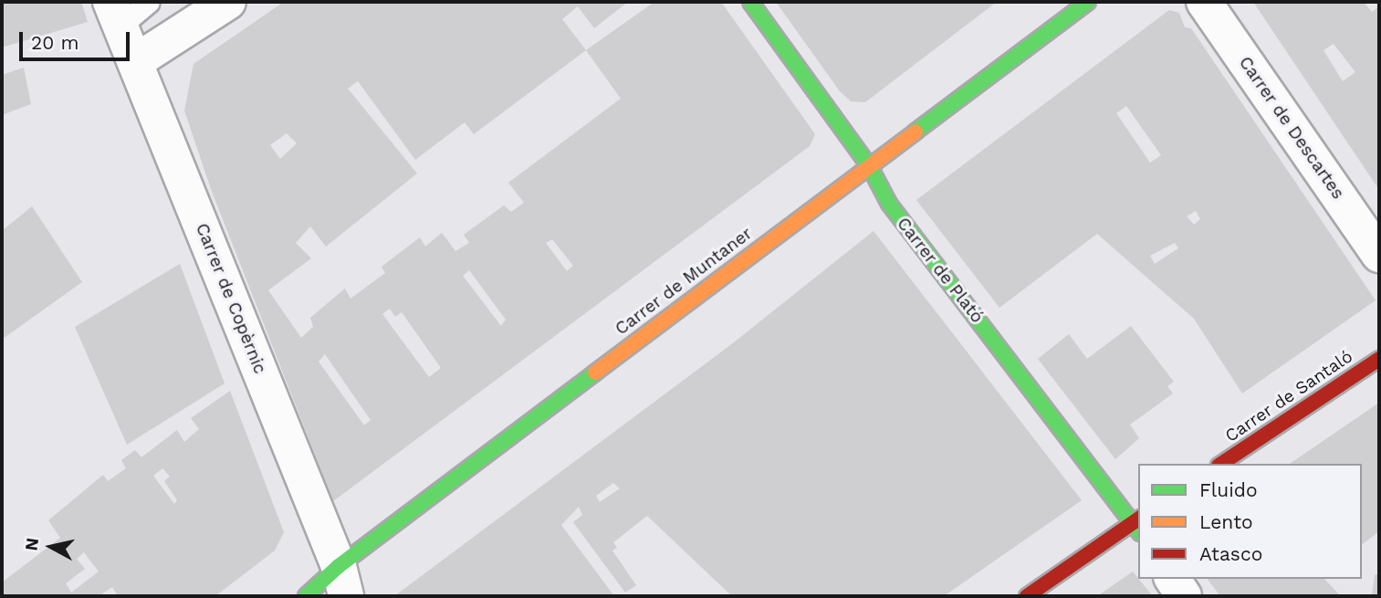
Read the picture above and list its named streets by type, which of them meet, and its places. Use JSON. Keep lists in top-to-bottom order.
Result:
{
  "streets": {
    "street": [
      "Carrer de Descartes",
      "Carrer de Plató",
      "Carrer de Muntaner",
      "Carrer de Copèrnic",
      "Carrer de Santaló"
    ]
  },
  "crossings": [
    ["Carrer de Plató", "Carrer de Muntaner"],
    ["Carrer de Muntaner", "Carrer de Copèrnic"]
  ],
  "legend": ["Fluido", "Lento", "Atasco"],
  "scale_bar": "20 m",
  "north": "left"
}
